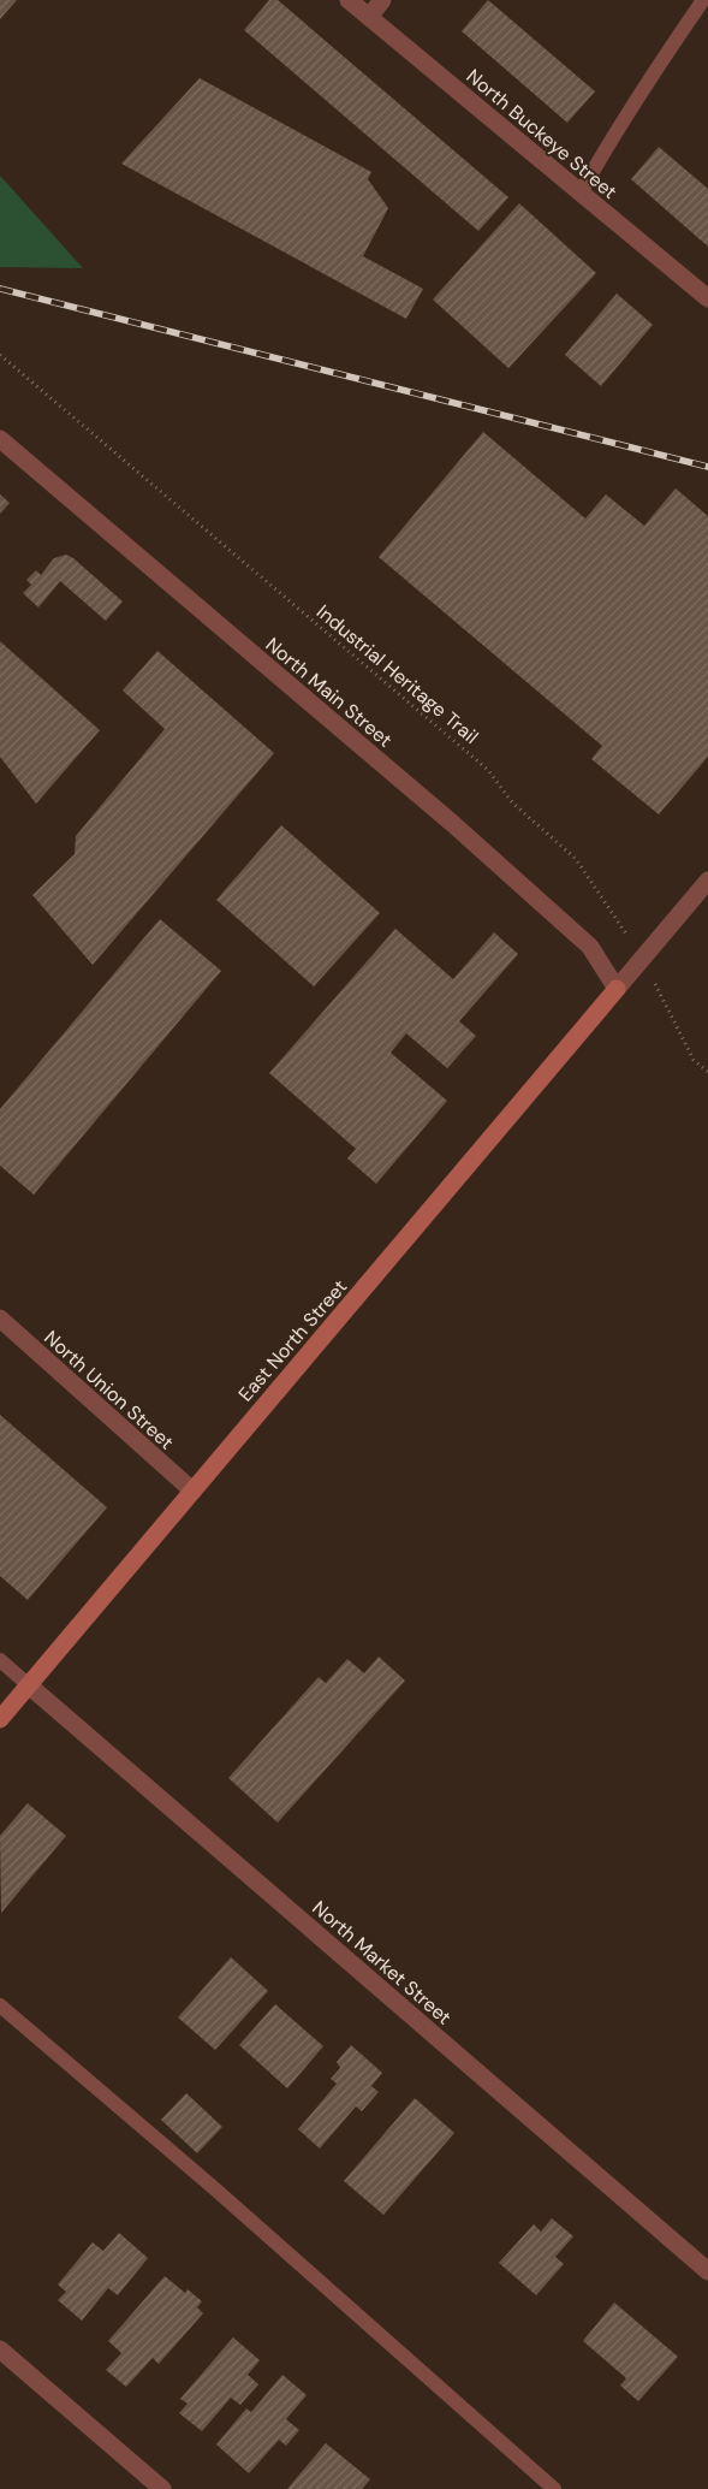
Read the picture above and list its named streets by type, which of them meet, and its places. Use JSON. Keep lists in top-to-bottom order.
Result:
{
  "streets": {
    "street": [
      "North Buckeye Street",
      "North Main Street",
      "East North Street",
      "North Union Street",
      "North Market Street"
    ],
    "path": ["Industrial Heritage Trail"]
  },
  "crossings": [
    ["North Main Street", "East North Street"],
    ["East North Street", "North Union Street"],
    ["East North Street", "North Market Street"]
  ]
}
